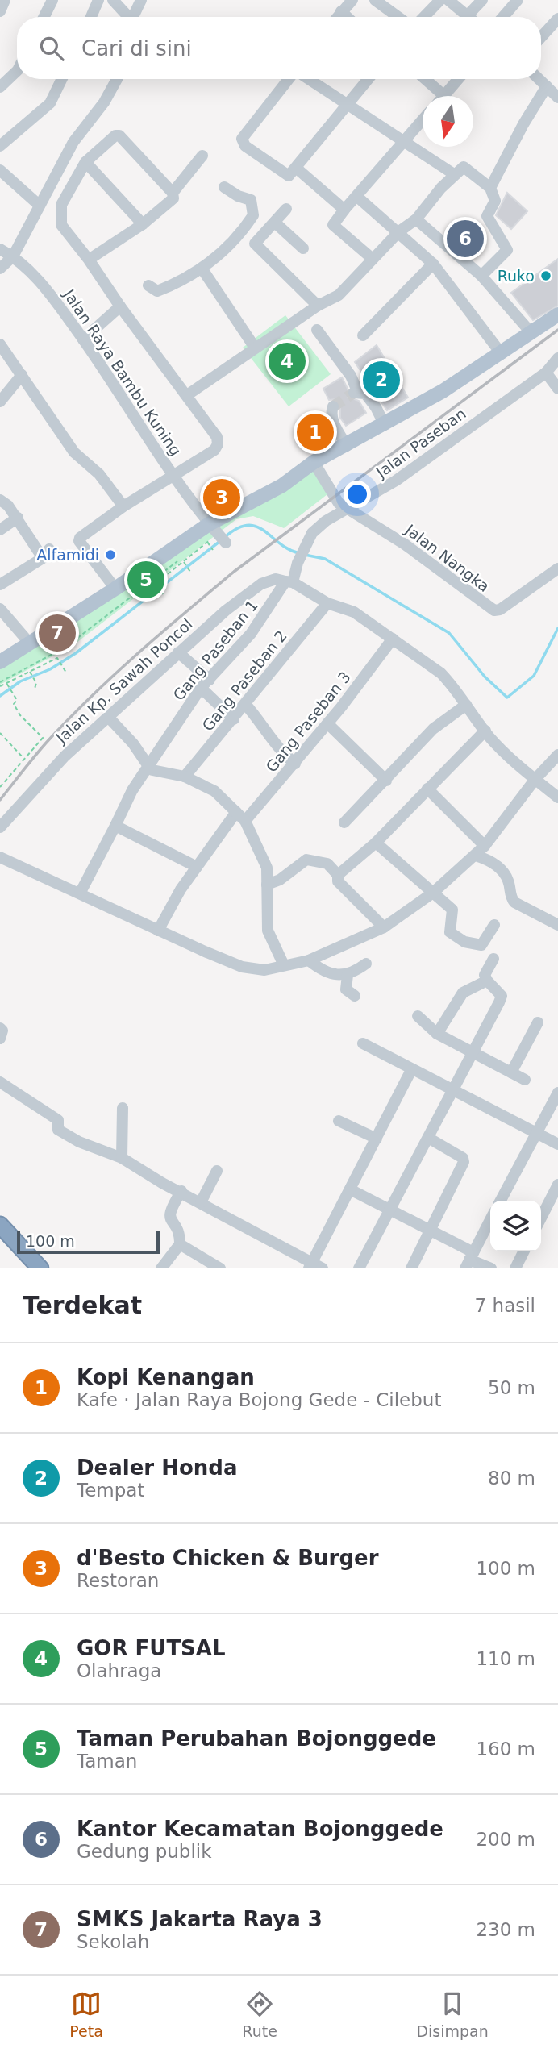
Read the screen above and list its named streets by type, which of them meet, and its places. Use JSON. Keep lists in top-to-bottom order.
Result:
{
  "streets": {
    "street": [
      "Jalan Raya Bambu Kuning",
      "Jalan Paseban",
      "Jalan Nangka",
      "Gang Paseban 1",
      "Jalan Kp. Sawah Poncol",
      "Gang Paseban 2",
      "Gang Paseban 3"
    ]
  },
  "crossings": [
    ["Jalan Paseban", "Jalan Nangka"],
    ["Jalan Paseban", "Gang Paseban 1"],
    ["Jalan Paseban", "Jalan Kp. Sawah Poncol"],
    ["Gang Paseban 1", "Jalan Kp. Sawah Poncol"]
  ],
  "places": ["Ruko", "Alfamidi"],
  "scale_bar": "100 m",
  "north": "bottom",
  "page": {
    "search": "Cari di sini",
    "pins": [
      "6",
      "4",
      "2",
      "1",
      "3",
      "5",
      "7"
    ],
    "scale": "100 m",
    "heading": ["Terdekat", "7 hasil"],
    "list": [
      {
        "mark": "1",
        "name": "Kopi Kenangan",
        "note": "Kafe · Jalan Raya Bojong Gede - Cilebut",
        "value": "50 m"
      },
      {
        "mark": "2",
        "name": "Dealer Honda",
        "note": "Tempat",
        "value": "80 m"
      },
      {
        "mark": "3",
        "name": "d'Besto Chicken & Burger",
        "note": "Restoran",
        "value": "100 m"
      },
      {
        "mark": "4",
        "name": "GOR FUTSAL",
        "note": "Olahraga",
        "value": "110 m"
      },
      {
        "mark": "5",
        "name": "Taman Perubahan Bojonggede",
        "note": "Taman",
        "value": "160 m"
      },
      {
        "mark": "6",
        "name": "Kantor Kecamatan Bojonggede",
        "note": "Gedung publik",
        "value": "200 m"
      },
      {
        "mark": "7",
        "name": "SMKS Jakarta Raya 3",
        "note": "Sekolah",
        "value": "230 m"
      }
    ],
    "nav": ["Peta", "Rute", "Disimpan"]
  }
}
